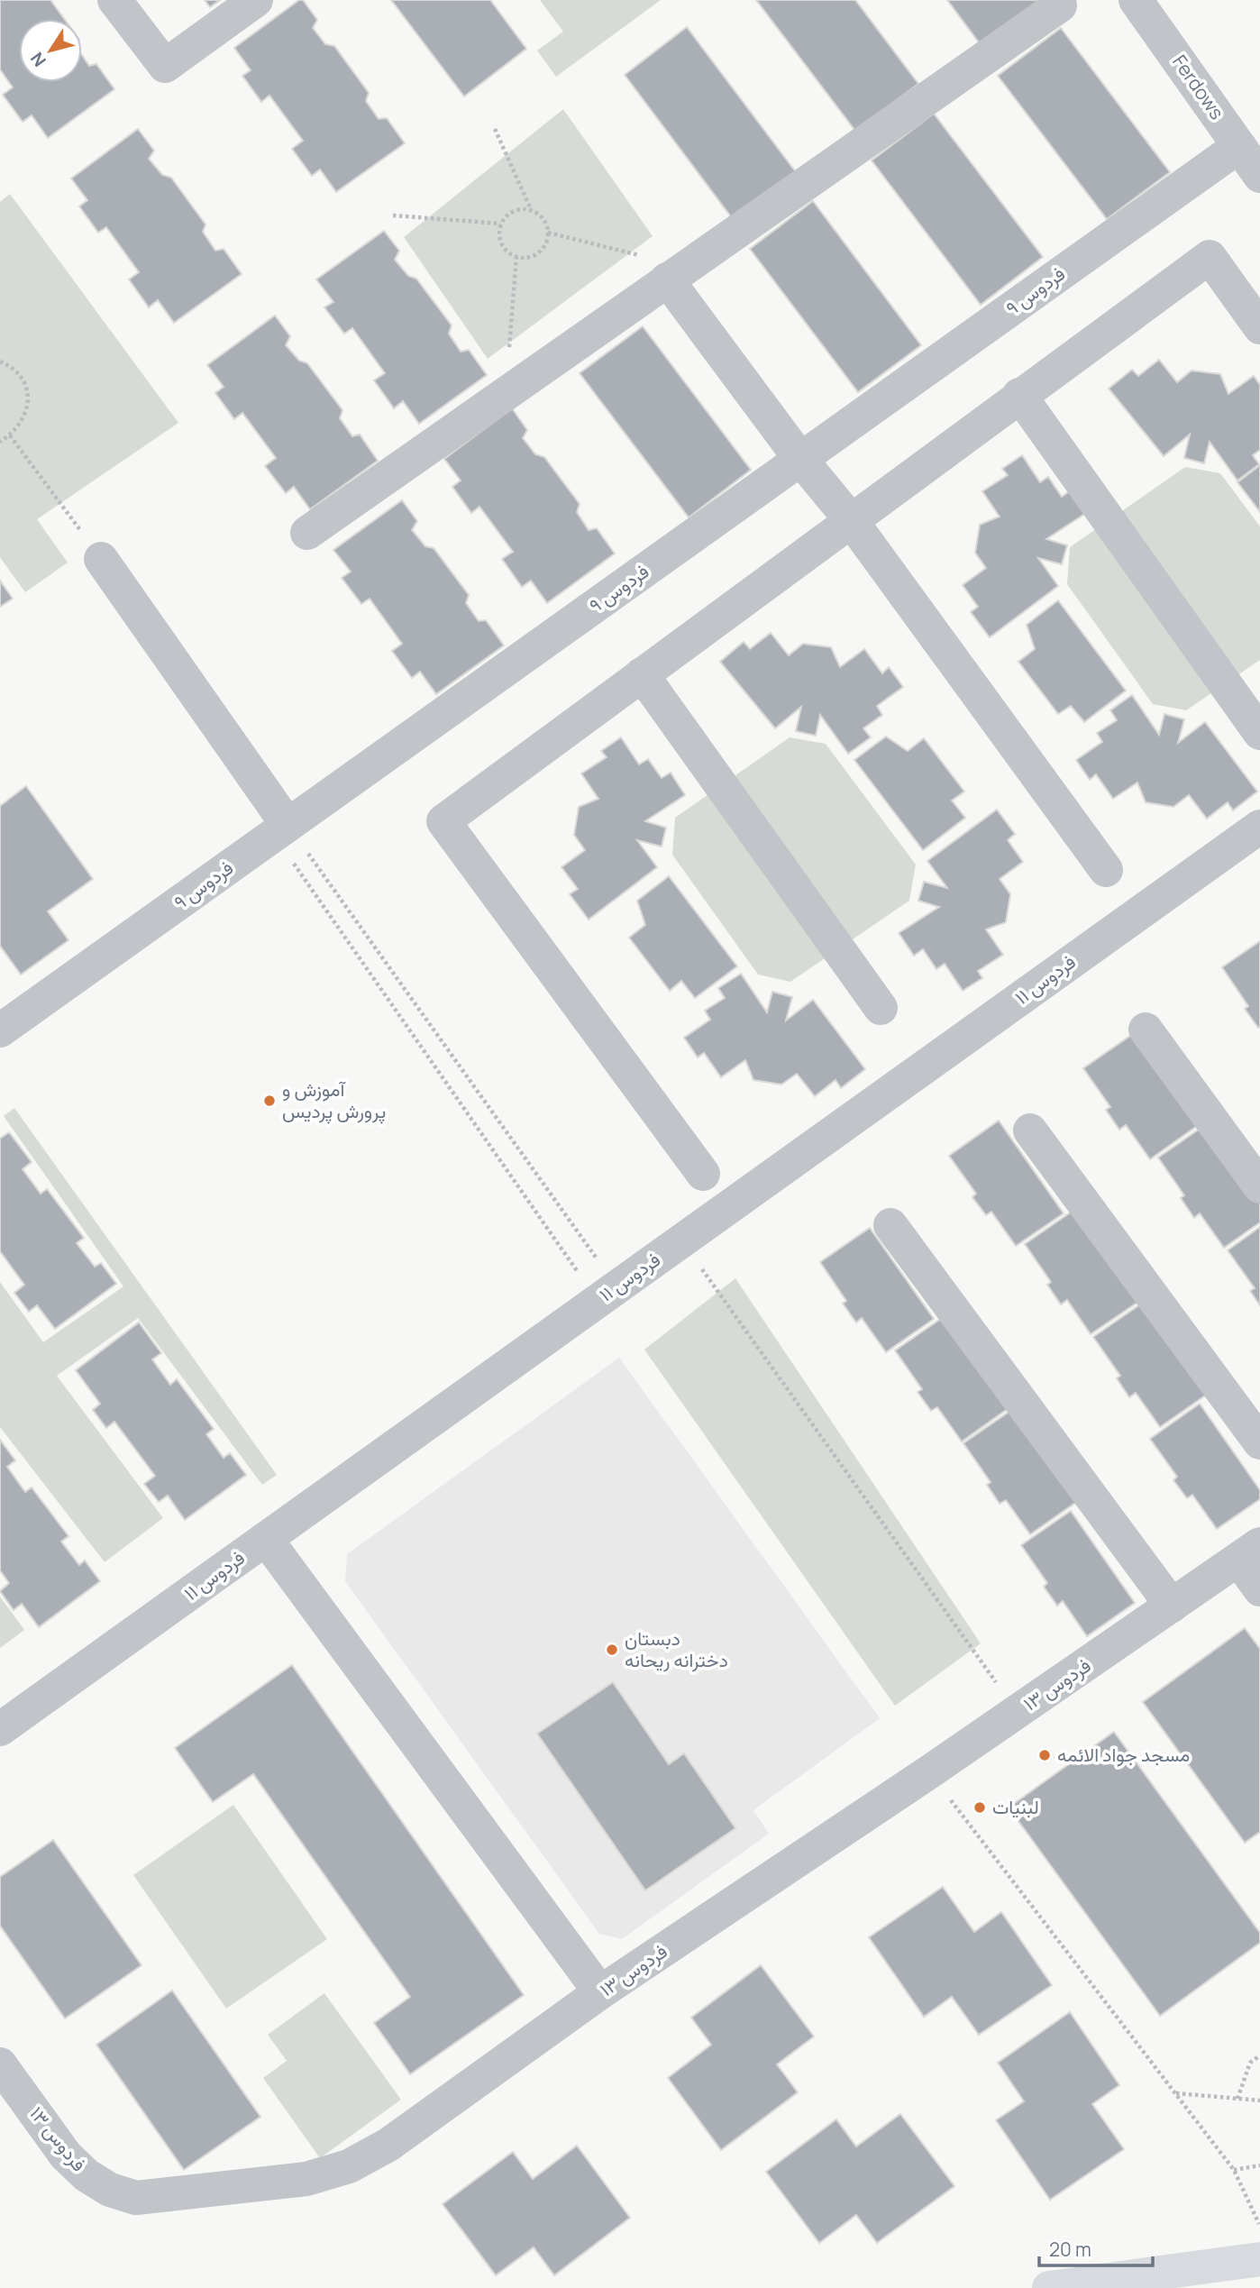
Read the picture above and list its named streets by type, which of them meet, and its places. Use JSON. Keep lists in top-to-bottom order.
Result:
{
  "streets": {
    "street": [
      "Ferdows",
      "فردوس ۹",
      "فردوس ۱۱",
      "فردوس ۱۳"
    ]
  },
  "crossings": [
    ["Ferdows", "فردوس ۹"]
  ],
  "places": [
    "آموزش و پرورش پردیس",
    "دبستان دخترانه ریحانه",
    "مسجد جواد الائمه",
    "لبنیات"
  ],
  "scale_bar": "20 m",
  "north": "bottom left"
}
